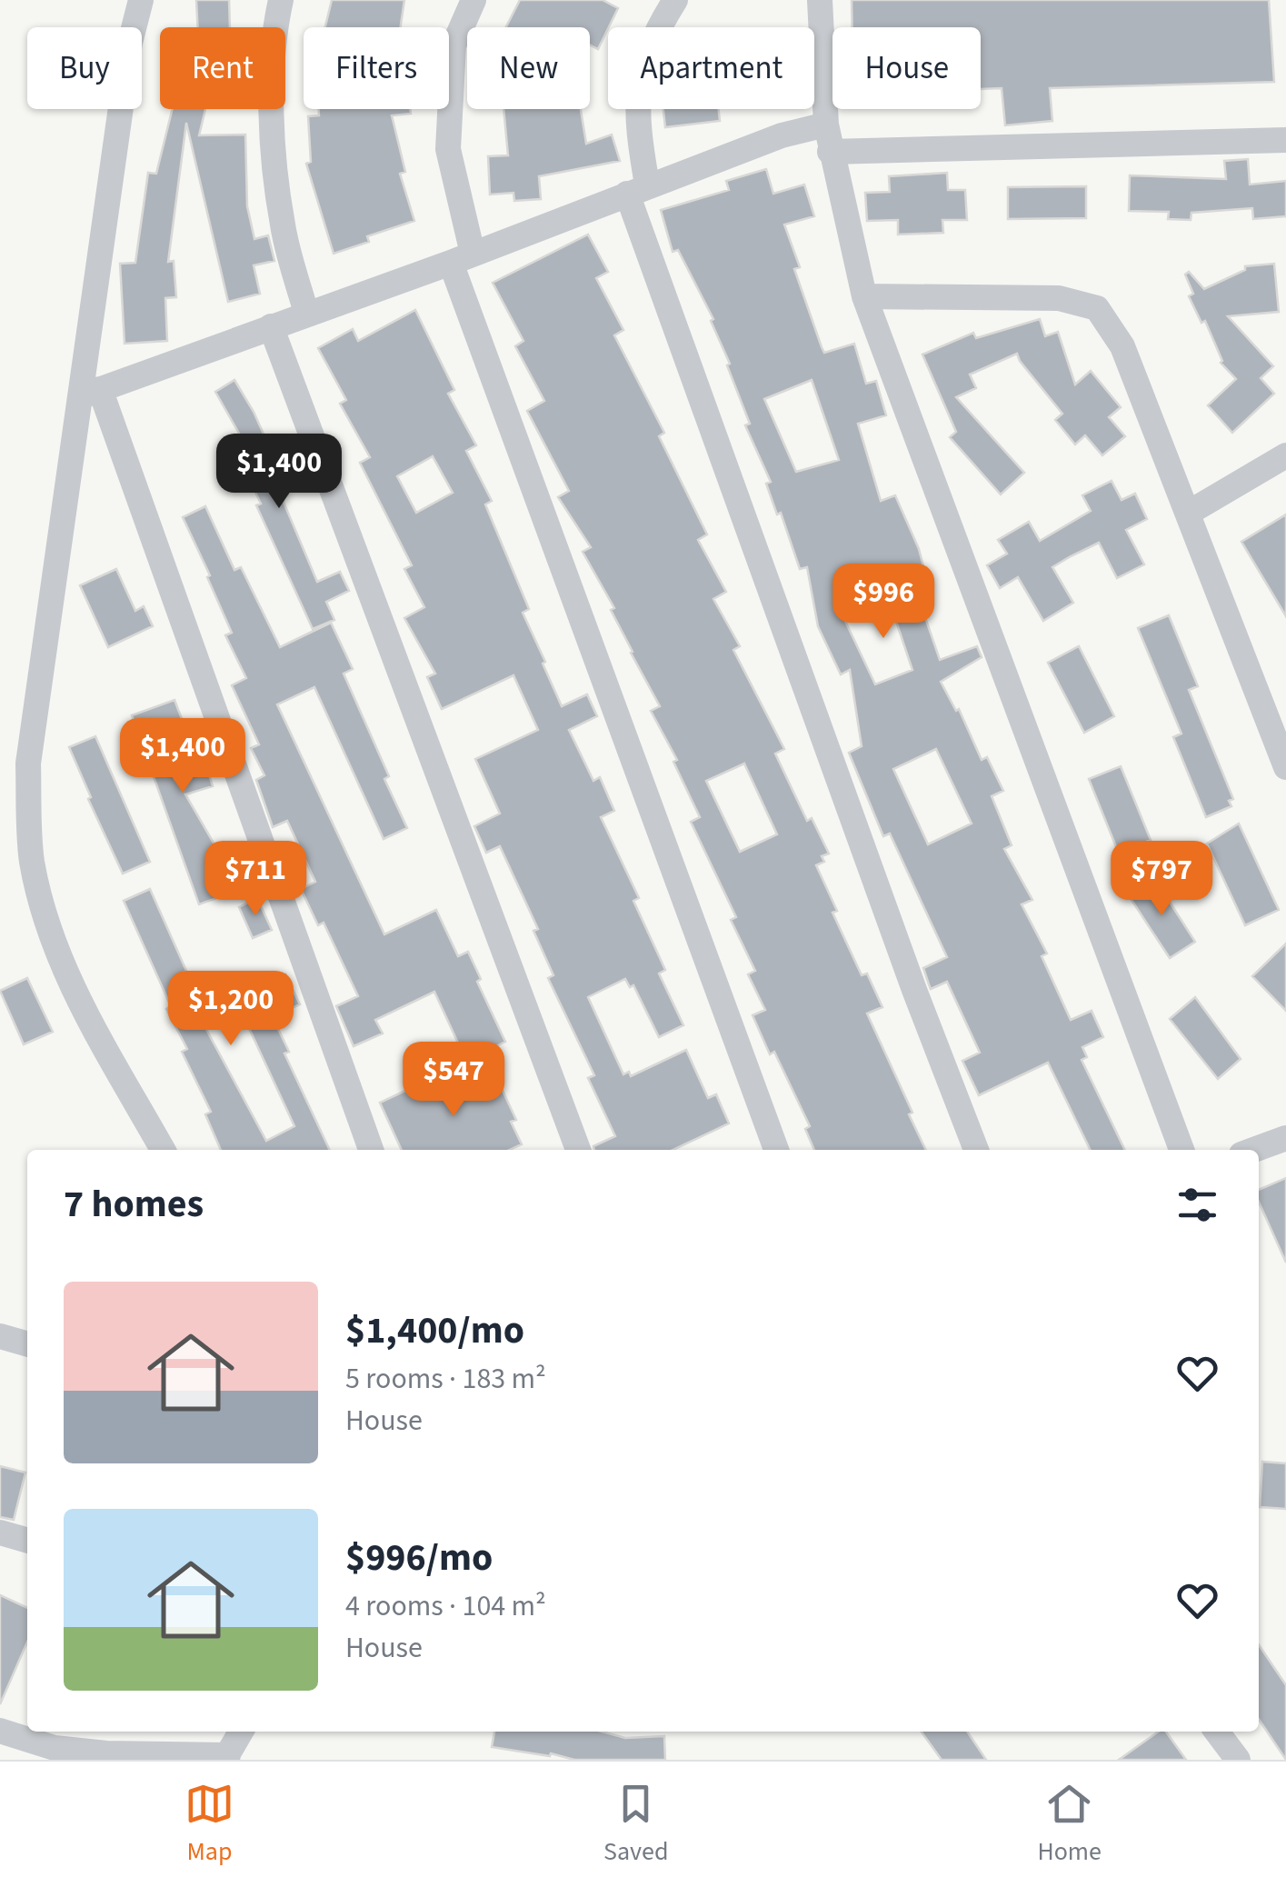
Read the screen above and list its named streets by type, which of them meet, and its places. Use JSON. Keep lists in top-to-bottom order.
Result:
{
  "page": {
    "chip": [
      "Buy",
      "Rent",
      "Filters",
      "New",
      "Apartment",
      "House"
    ],
    "price": [
      "$1,400",
      "$996",
      "$1,400",
      "$711",
      "$797",
      "$1,200",
      "$547"
    ],
    "heading": "7 homes",
    "list": [
      {
        "name": "$1,400/mo",
        "note": "5 rooms · 183 m² · House"
      },
      {
        "name": "$996/mo",
        "note": "4 rooms · 104 m² · House"
      }
    ],
    "tabs": ["Map", "Saved", "Home"]
  }
}
